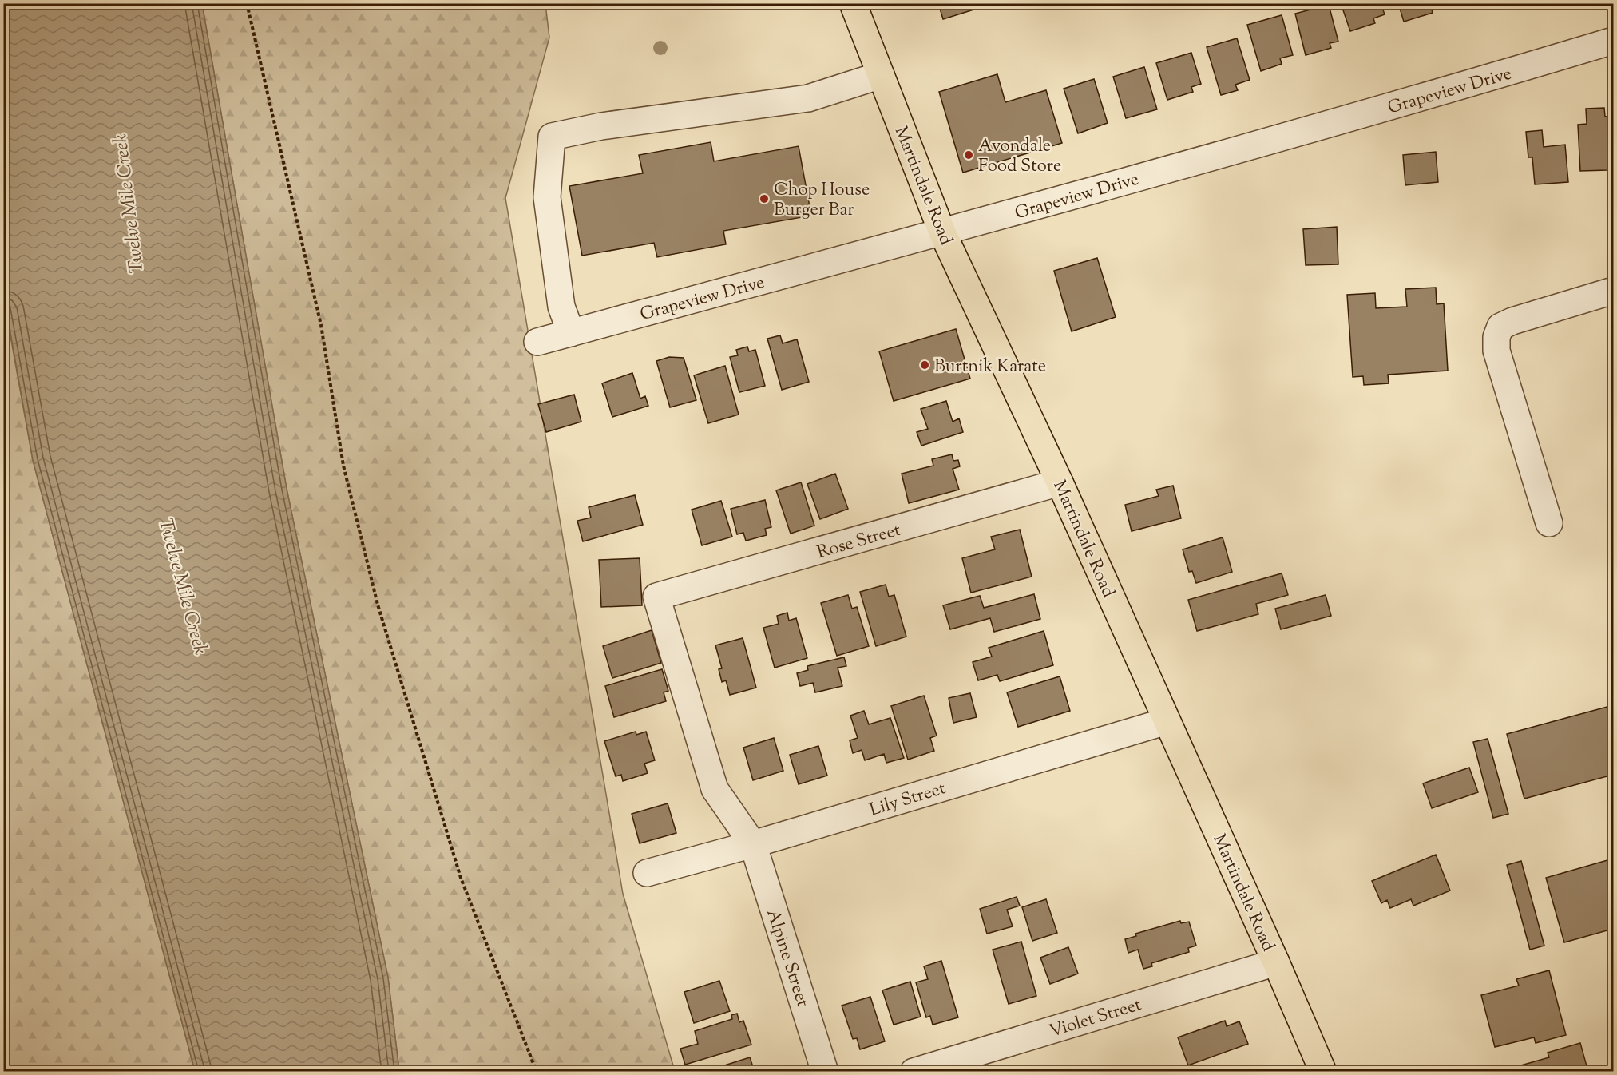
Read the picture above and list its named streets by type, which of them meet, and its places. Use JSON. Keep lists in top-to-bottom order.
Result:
{
  "streets": {
    "main road": ["Martindale Road"],
    "street": [
      "Grapeview Drive",
      "Rose Street",
      "Lily Street",
      "Alpine Street",
      "Violet Street"
    ]
  },
  "crossings": [
    ["Grapeview Drive", "Martindale Road"],
    ["Martindale Road", "Rose Street"],
    ["Martindale Road", "Lily Street"],
    ["Martindale Road", "Violet Street"],
    ["Rose Street", "Alpine Street"],
    ["Lily Street", "Alpine Street"]
  ],
  "water": ["Twelve Mile Creek"],
  "places": ["Avondale Food Store", "Chop House Burger Bar", "Burtnik Karate"]
}
